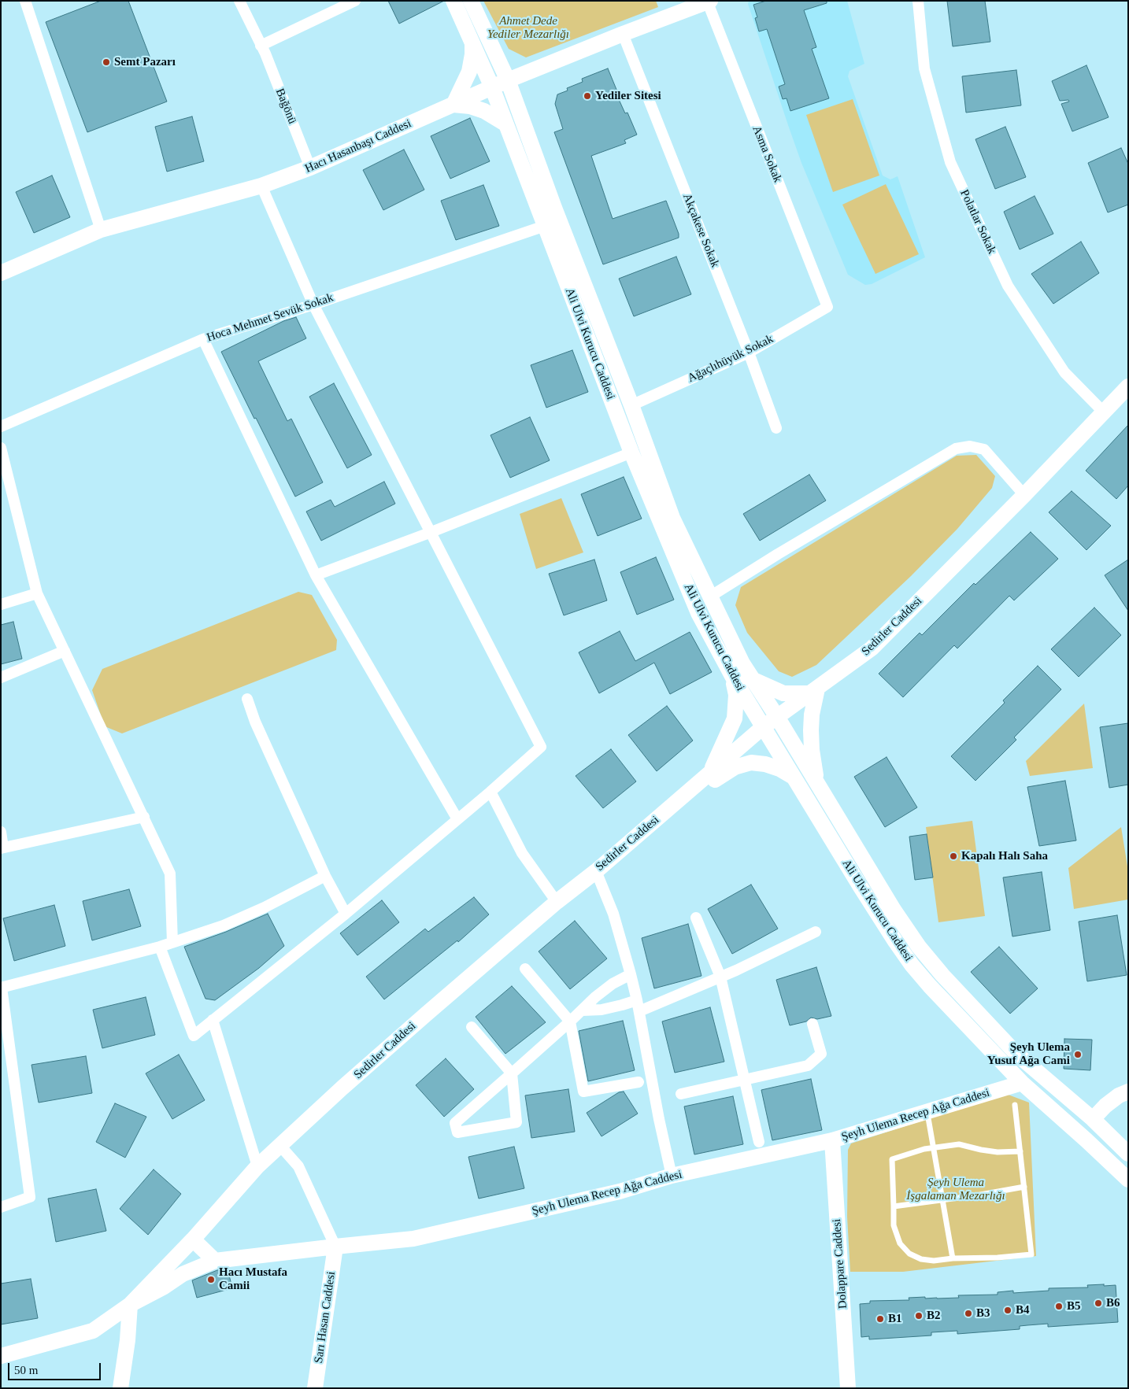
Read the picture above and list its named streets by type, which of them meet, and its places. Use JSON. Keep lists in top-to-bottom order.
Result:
{
  "streets": {
    "street": [
      "Bağönü",
      "Hacı Hasanbaşı Caddesi",
      "Asma Sokak",
      "Polatlar Sokak",
      "Akçakese Sokak",
      "Hoca Mehmet Sevük Sokak",
      "Ali Ulvi Kurucu Caddesi",
      "Ağaçlıhüyük Sokak",
      "Sedirler Caddesi",
      "Şeyh Ulema Recep Ağa Caddesi",
      "Dolappare Caddesi",
      "Sarı Hasan Caddesi"
    ]
  },
  "crossings": [
    ["Bağönü", "Hacı Hasanbaşı Caddesi"],
    ["Hacı Hasanbaşı Caddesi", "Asma Sokak"],
    ["Hacı Hasanbaşı Caddesi", "Akçakese Sokak"],
    ["Hacı Hasanbaşı Caddesi", "Ali Ulvi Kurucu Caddesi"],
    ["Asma Sokak", "Ağaçlıhüyük Sokak"],
    ["Polatlar Sokak", "Sedirler Caddesi"],
    ["Akçakese Sokak", "Ağaçlıhüyük Sokak"],
    ["Hoca Mehmet Sevük Sokak", "Ali Ulvi Kurucu Caddesi"],
    ["Ali Ulvi Kurucu Caddesi", "Ağaçlıhüyük Sokak"],
    ["Ali Ulvi Kurucu Caddesi", "Sedirler Caddesi"],
    ["Ali Ulvi Kurucu Caddesi", "Şeyh Ulema Recep Ağa Caddesi"],
    ["Sedirler Caddesi", "Şeyh Ulema Recep Ağa Caddesi"],
    ["Şeyh Ulema Recep Ağa Caddesi", "Dolappare Caddesi"],
    ["Şeyh Ulema Recep Ağa Caddesi", "Sarı Hasan Caddesi"]
  ],
  "parks": ["Ahmet Dede Yediler Mezarlığı", "Şeyh Ulema İşgalaman Mezarlığı"],
  "places": [
    "Semt Pazarı",
    "Yediler Sitesi",
    "Kapalı Halı Saha",
    "Şeyh Ulema Yusuf Ağa Cami",
    "Hacı Mustafa Camii",
    "B6",
    "B5",
    "B4",
    "B3",
    "B2",
    "B1"
  ],
  "scale_bar": "50 m"
}
